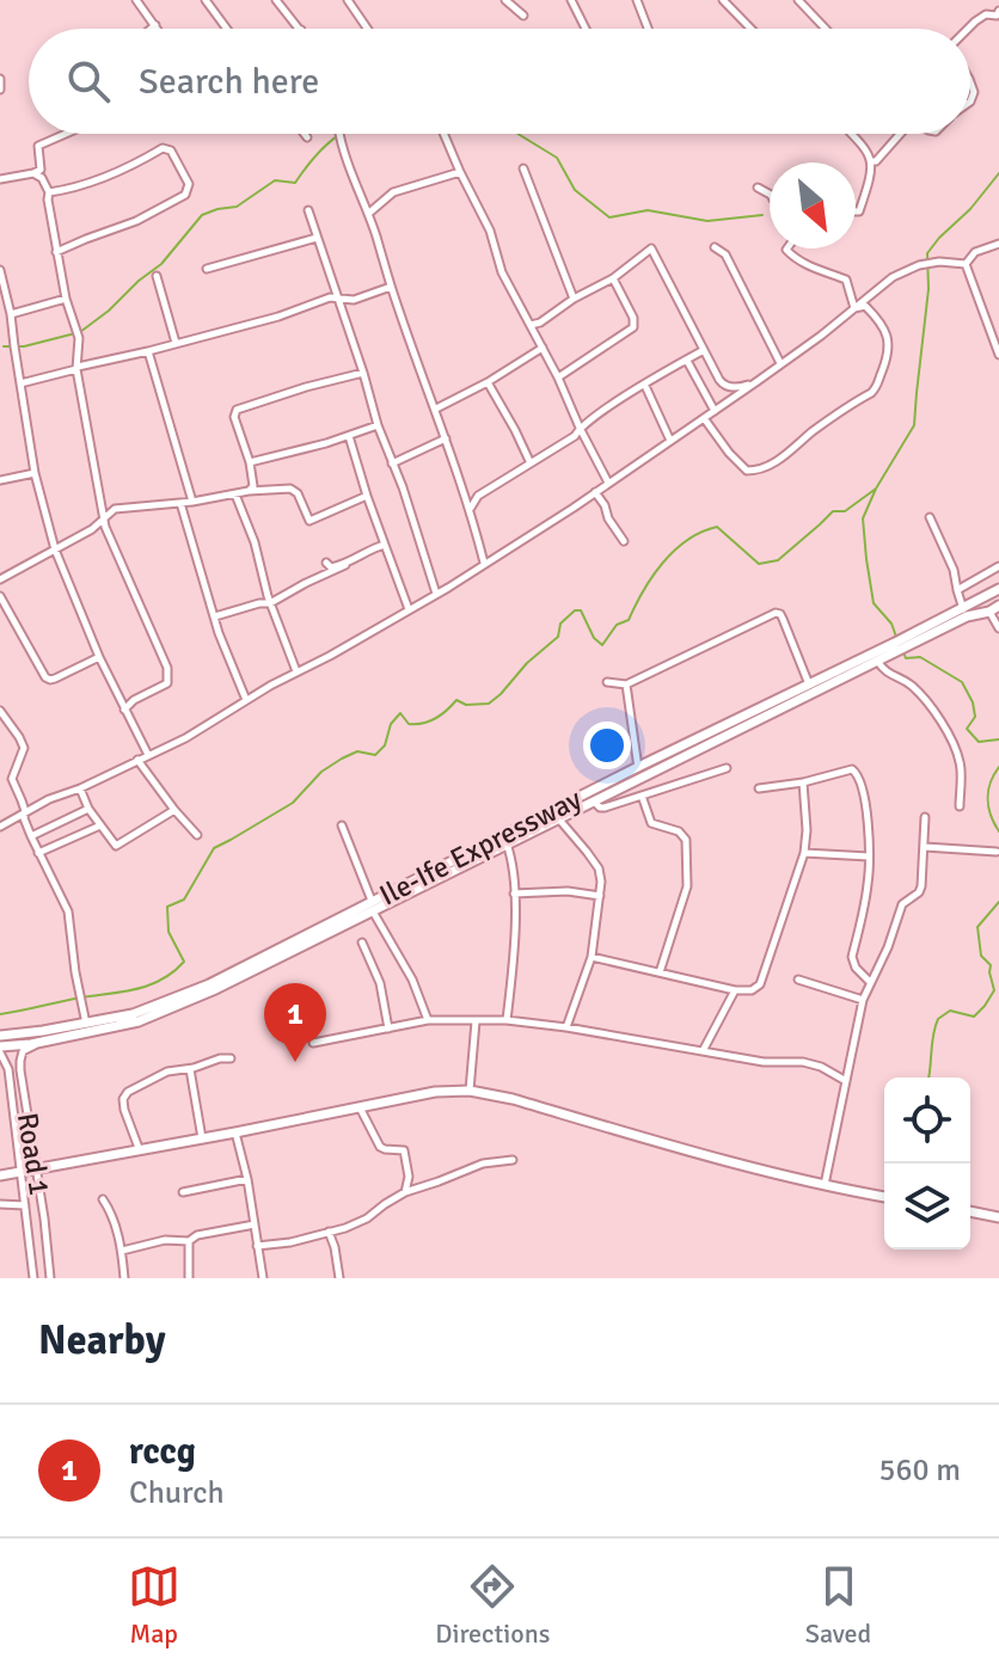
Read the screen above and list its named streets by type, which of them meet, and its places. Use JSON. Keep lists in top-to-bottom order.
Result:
{
  "streets": {
    "main road": ["Ile-Ife Expressway"],
    "street": ["Road 1"]
  },
  "crossings": [
    ["Ile-Ife Expressway", "Road 1"]
  ],
  "north": "bottom right",
  "page": {
    "search": "Search here",
    "pins": "1",
    "heading": "Nearby",
    "list": [
      {
        "mark": "1",
        "name": "rccg",
        "note": "Church",
        "value": "560 m"
      }
    ],
    "nav": ["Map", "Directions", "Saved"]
  }
}
